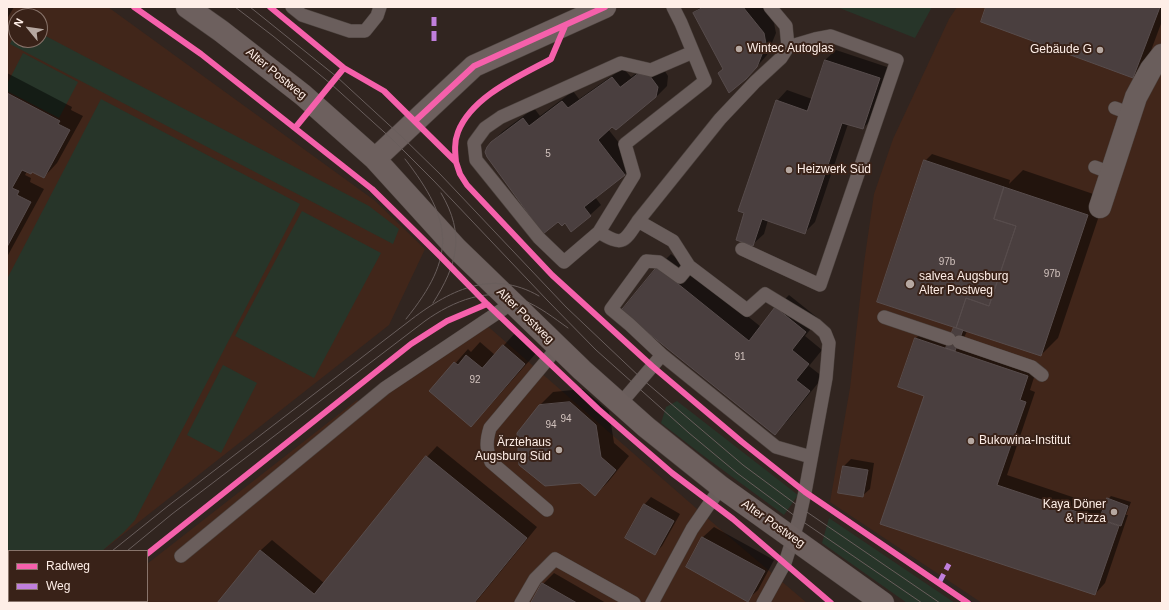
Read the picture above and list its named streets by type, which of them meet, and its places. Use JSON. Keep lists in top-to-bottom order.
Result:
{
  "streets": {
    "street": ["Alter Postweg"]
  },
  "places": [
    "Wintec Autoglas",
    "Gebäude G",
    "Heizwerk Süd",
    "salvea Augsburg Alter Postweg",
    "Bukowina-Institut",
    "Ärztehaus Augsburg Süd",
    "Kaya Döner & Pizza"
  ],
  "house_numbers": [
    "5",
    "97b",
    "97b",
    "91",
    "92",
    "94",
    "94"
  ],
  "legend": ["Radweg", "Weg"],
  "north": "top left"
}
